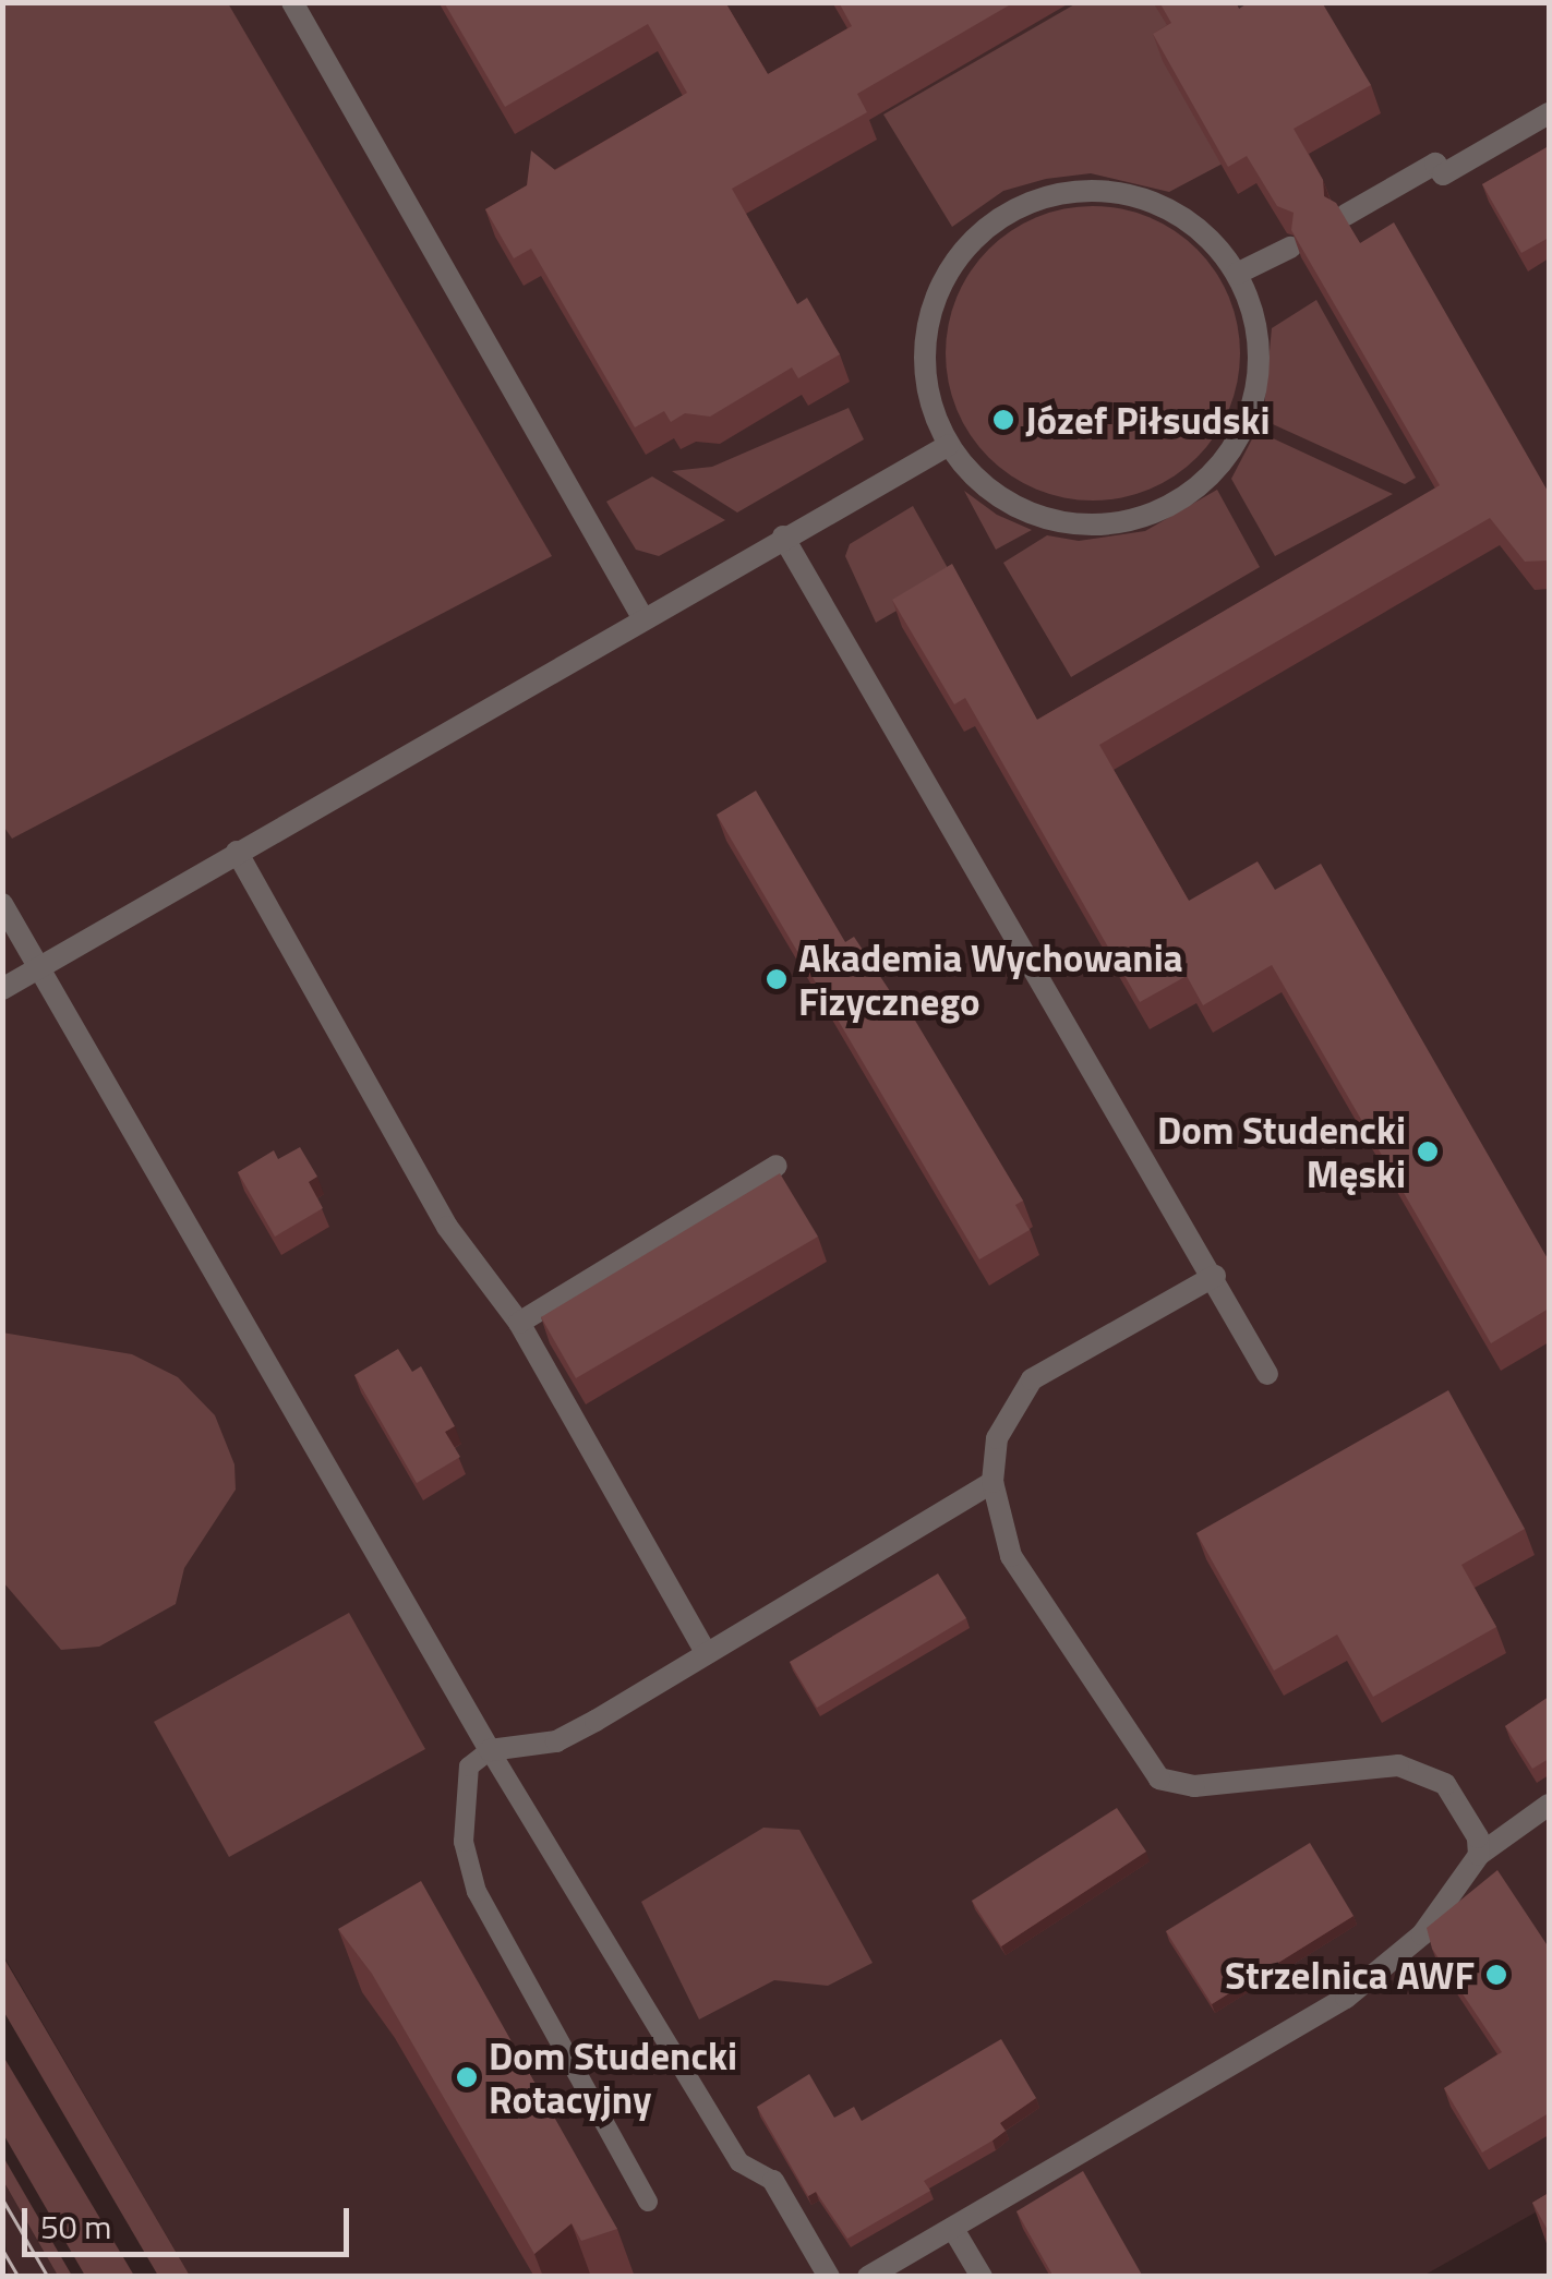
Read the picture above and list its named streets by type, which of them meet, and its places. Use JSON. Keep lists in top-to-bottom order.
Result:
{
  "places": [
    "Józef Piłsudski",
    "Akademia Wychowania Fizycznego",
    "Dom Studencki Męski",
    "Strzelnica AWF",
    "Dom Studencki Rotacyjny"
  ],
  "scale_bar": "50 m"
}
